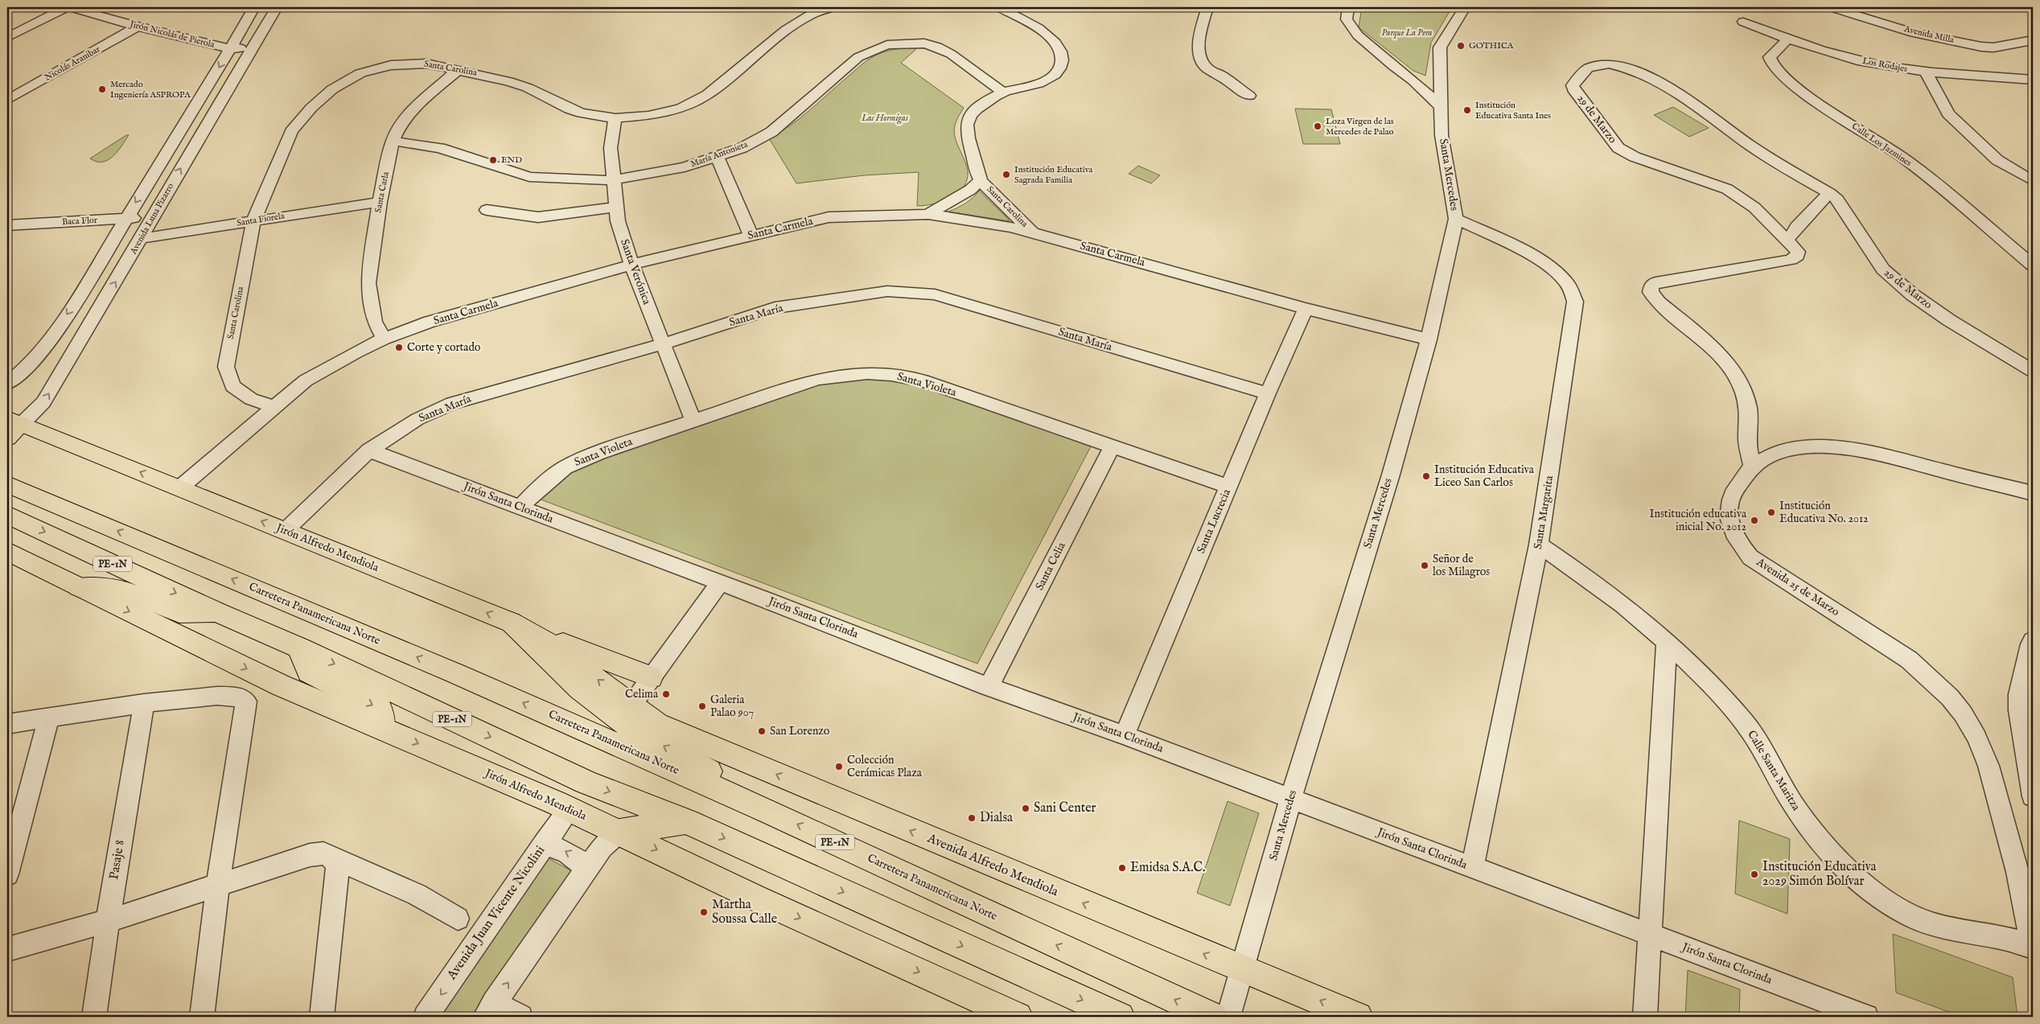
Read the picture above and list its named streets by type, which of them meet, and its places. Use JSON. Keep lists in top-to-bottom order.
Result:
{
  "streets": {
    "main road": [
      "Jirón Alfredo Mendiola",
      "PE-1N",
      "Carretera Panamericana Norte",
      "Avenida Alfredo Mendiola"
    ],
    "street": [
      "Jirón Nicolás de Pierola",
      "Avenida Milla",
      "Nicolás Aranibar",
      "Los Rodajes",
      "Santa Carolina",
      "29 de Marzo",
      "Calle Los Jazmines",
      "María Antonieta",
      "Santa Mercedes",
      "Santa Carla",
      "Avenida Luna Pizarro",
      "Santa Fiorela",
      "Baca Flor",
      "Santa Carmela",
      "Santa Verónica",
      "Santa María",
      "Santa Violeta",
      "Jirón Santa Clorinda",
      "Santa Margarita",
      "Santa Lucrecia",
      "Santa Celia",
      "Avenida 25 de Marzo",
      "Calle Santa Maritza",
      "Pasaje 8",
      "Avenida Juan Vicente Nicolini"
    ]
  },
  "crossings": [
    ["Jirón Nicolás de Pierola", "Nicolás Aranibar"],
    ["Jirón Nicolás de Pierola", "Avenida Luna Pizarro"],
    ["Los Rodajes", "Calle Los Jazmines"],
    ["Santa Carolina", "María Antonieta"],
    ["Santa Carolina", "Santa Carla"],
    ["Santa Carolina", "Santa Fiorela"],
    ["Santa Carolina", "Santa Carmela"],
    ["Santa Carolina", "Santa Verónica"],
    ["29 de Marzo", "Avenida 25 de Marzo"],
    ["María Antonieta", "Santa Carla"],
    ["María Antonieta", "Santa Verónica"],
    ["Santa Mercedes", "Santa Carmela"],
    ["Santa Mercedes", "Jirón Santa Clorinda"],
    ["Santa Mercedes", "Santa Margarita"],
    ["Santa Mercedes", "Avenida Alfredo Mendiola"],
    ["Santa Carla", "Santa Fiorela"],
    ["Santa Carla", "Santa Carmela"],
    ["Avenida Luna Pizarro", "Santa Fiorela"],
    ["Avenida Luna Pizarro", "Baca Flor"],
    ["Avenida Luna Pizarro", "Jirón Alfredo Mendiola"],
    ["Santa Carmela", "Santa Verónica"],
    ["Santa Carmela", "Santa Lucrecia"],
    ["Santa Carmela", "Jirón Alfredo Mendiola"],
    ["Santa Verónica", "Santa María"],
    ["Santa Verónica", "Santa Violeta"],
    ["Santa María", "Jirón Santa Clorinda"],
    ["Santa María", "Santa Lucrecia"],
    ["Santa María", "Jirón Alfredo Mendiola"],
    ["Santa Violeta", "Jirón Santa Clorinda"],
    ["Santa Violeta", "Santa Lucrecia"],
    ["Santa Violeta", "Santa Celia"],
    ["Jirón Santa Clorinda", "Santa Margarita"],
    ["Jirón Santa Clorinda", "Santa Lucrecia"],
    ["Jirón Santa Clorinda", "Santa Celia"],
    ["Santa Margarita", "Calle Santa Maritza"],
    ["Jirón Alfredo Mendiola", "Avenida Alfredo Mendiola"],
    ["Jirón Alfredo Mendiola", "Avenida Juan Vicente Nicolini"],
    ["Avenida 25 de Marzo", "Calle Santa Maritza"]
  ],
  "parks": ["Parque La Pera", "Las Hormigas"],
  "places": [
    "GOTHICA",
    "Mercado Ingeniería ASPROPA",
    "Institución Educativa Santa Ines",
    "Loza Virgen de las Mercedes de Palao",
    "END",
    "Institución Educativa Sagrada Familia",
    "Corte y cortado",
    "Institución Educativa Liceo San Carlos",
    "Institución Educativa No. 2012",
    "Institución educativa inicial No. 2012",
    "Señor de los Milagros",
    "Celima",
    "Galeria Palao 907",
    "San Lorenzo",
    "Colección Cerámicas Plaza",
    "Sani Center",
    "Dialsa",
    "Emidsa S.A.C.",
    "Institución Educativa 2029 Simón Bolívar",
    "Martha Soussa Calle"
  ]
}
